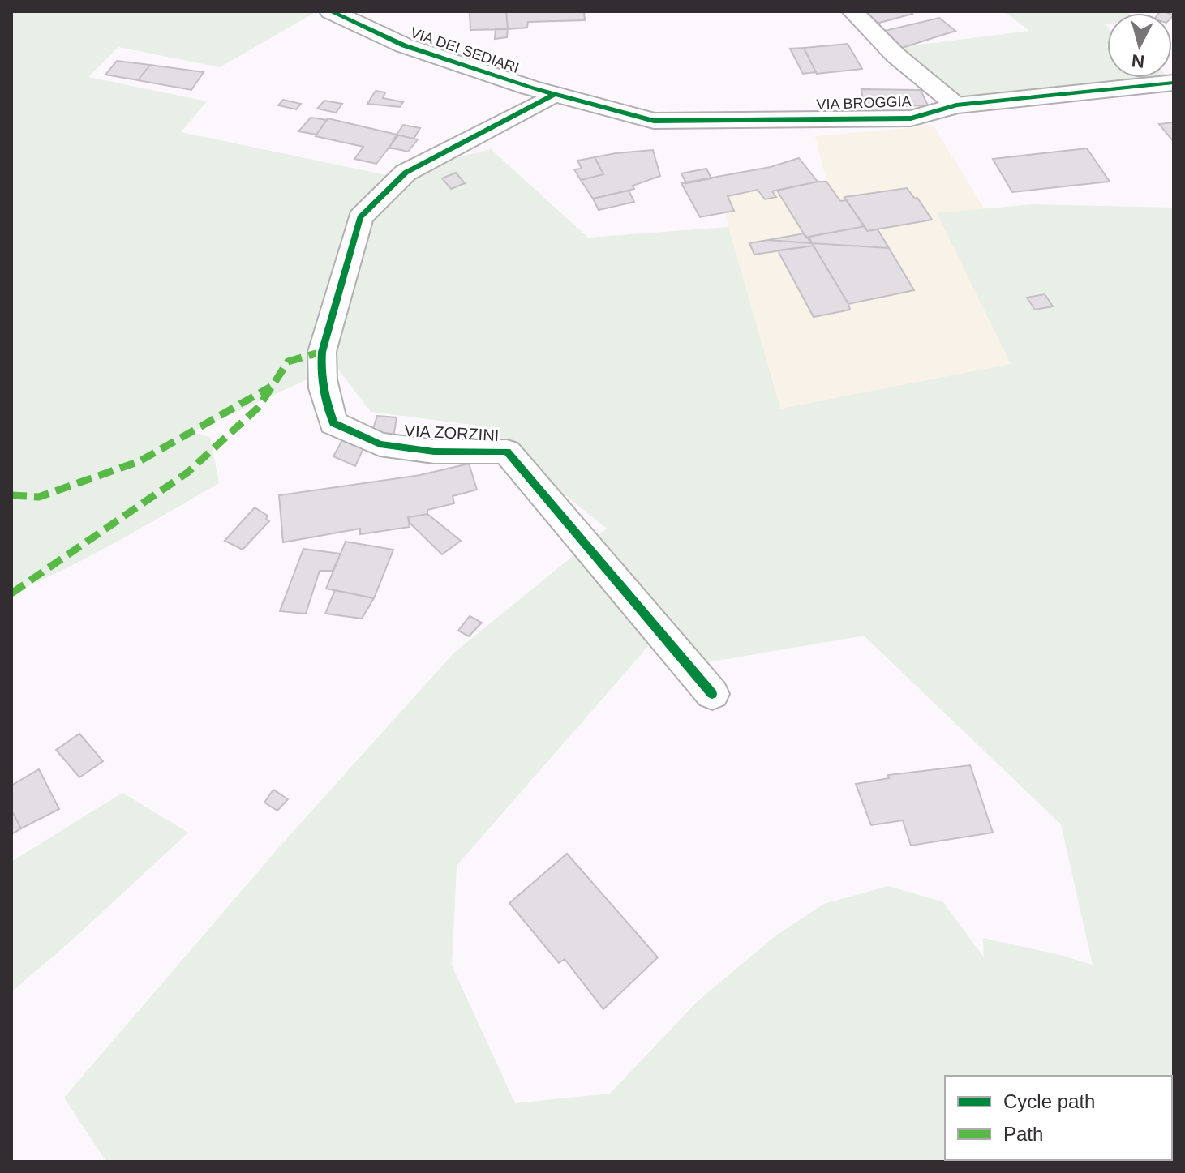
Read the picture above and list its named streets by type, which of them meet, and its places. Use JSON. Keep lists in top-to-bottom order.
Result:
{
  "streets": {
    "street": ["VIA DEI SEDIARI", "VIA BROGGIA", "VIA ZORZINI"]
  },
  "crossings": [
    ["VIA DEI SEDIARI", "VIA BROGGIA"],
    ["VIA DEI SEDIARI", "VIA ZORZINI"],
    ["VIA BROGGIA", "VIA ZORZINI"]
  ],
  "legend": ["Cycle path", "Path"],
  "north": "bottom"
}
